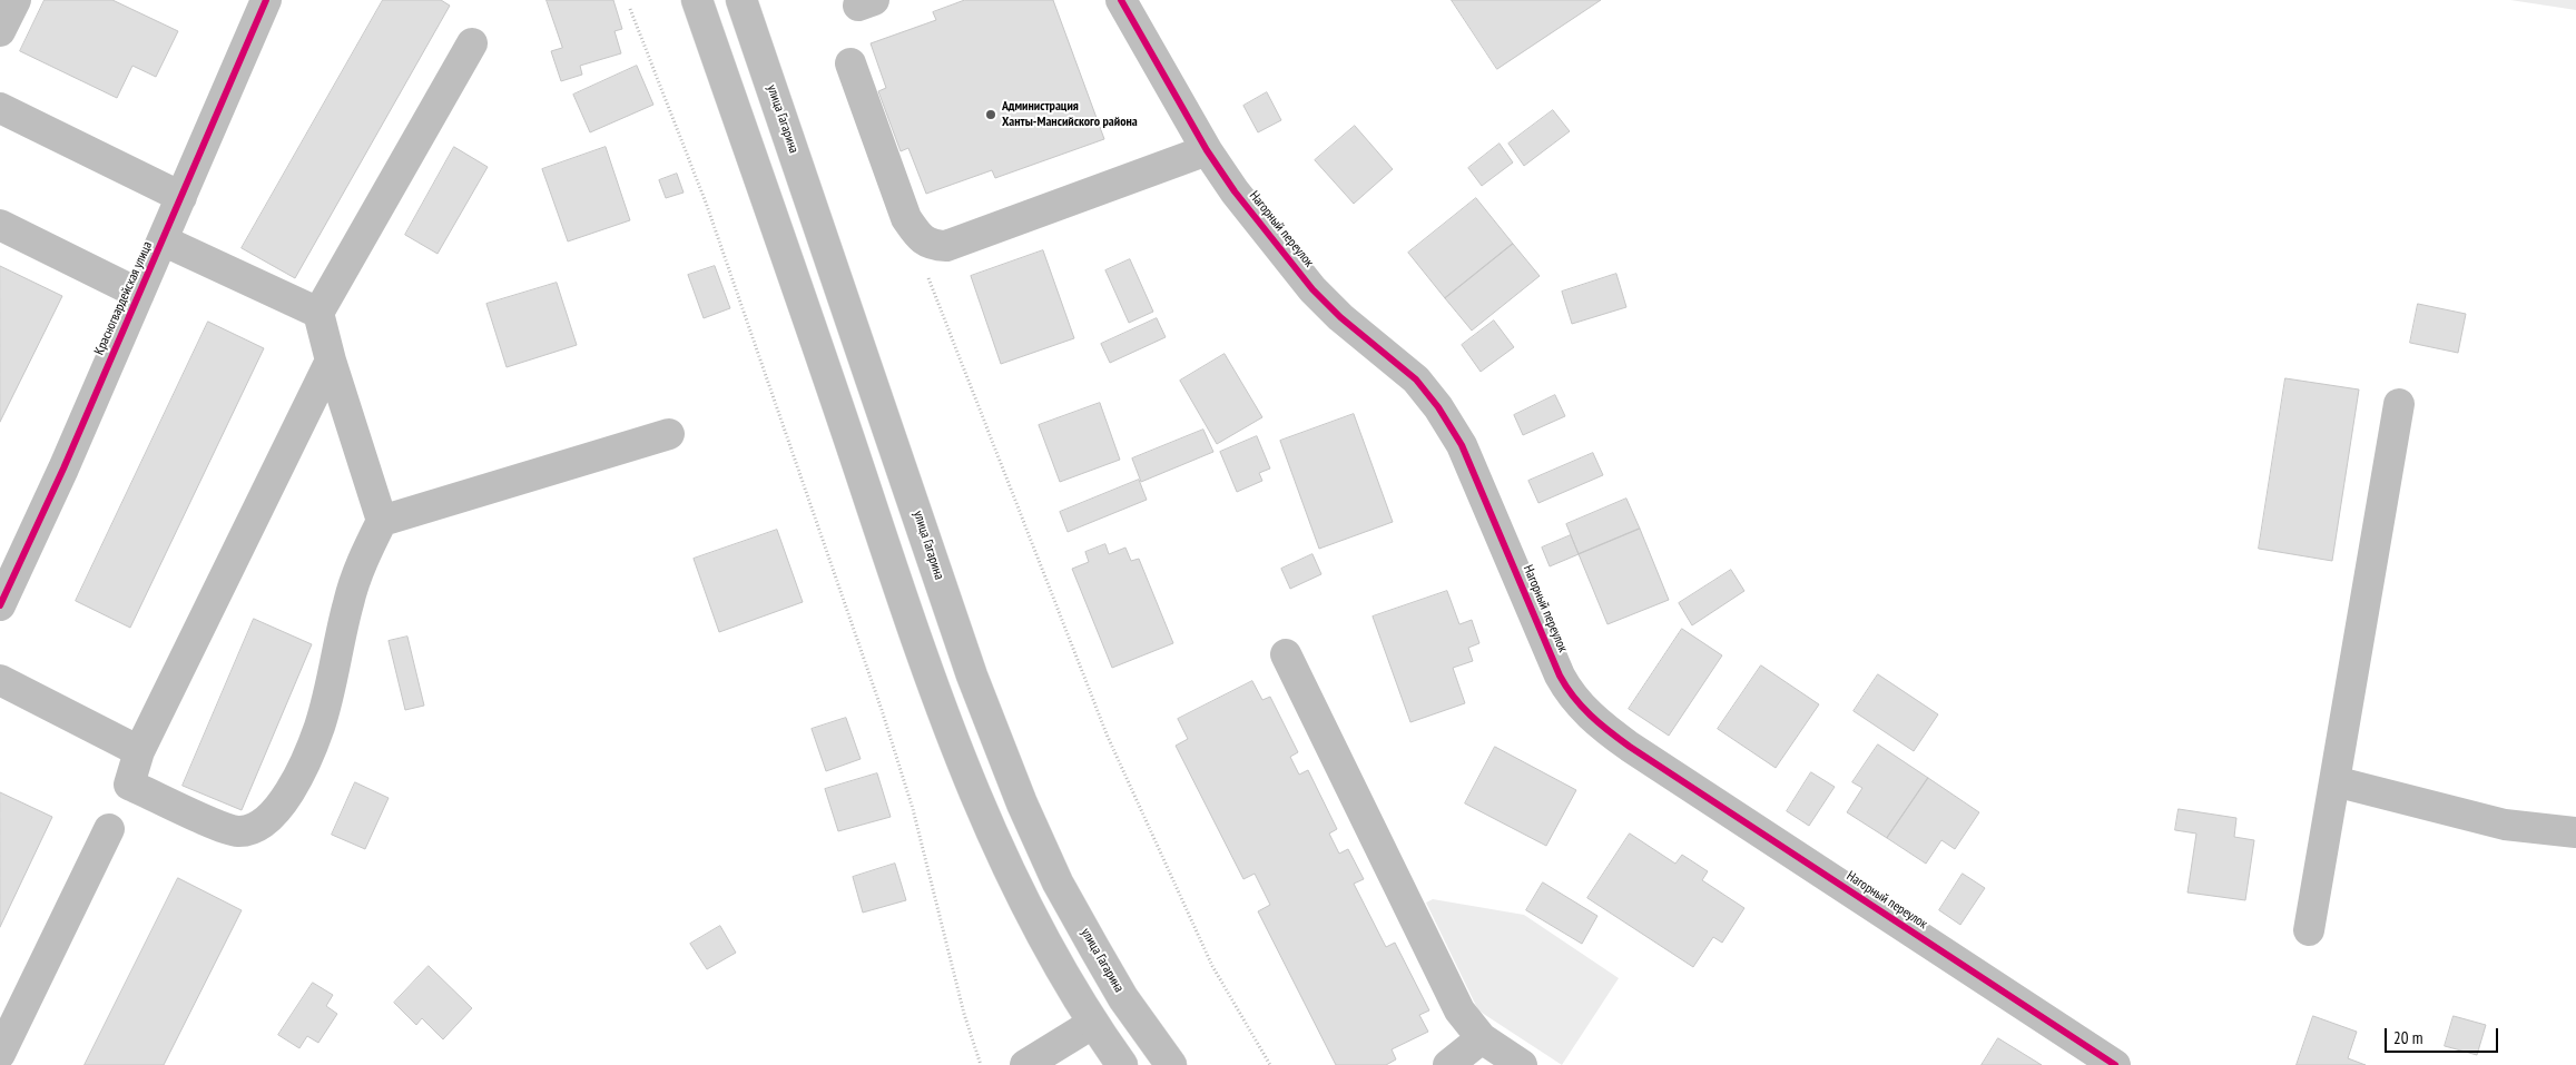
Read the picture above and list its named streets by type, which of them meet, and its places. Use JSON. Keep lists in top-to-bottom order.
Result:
{
  "streets": {
    "main road": ["улица Гагарина", "Нагорный переулок", "Красногвардейская улица"]
  },
  "places": ["Администрация Ханты-Мансийского района"],
  "scale_bar": "20 m"
}
